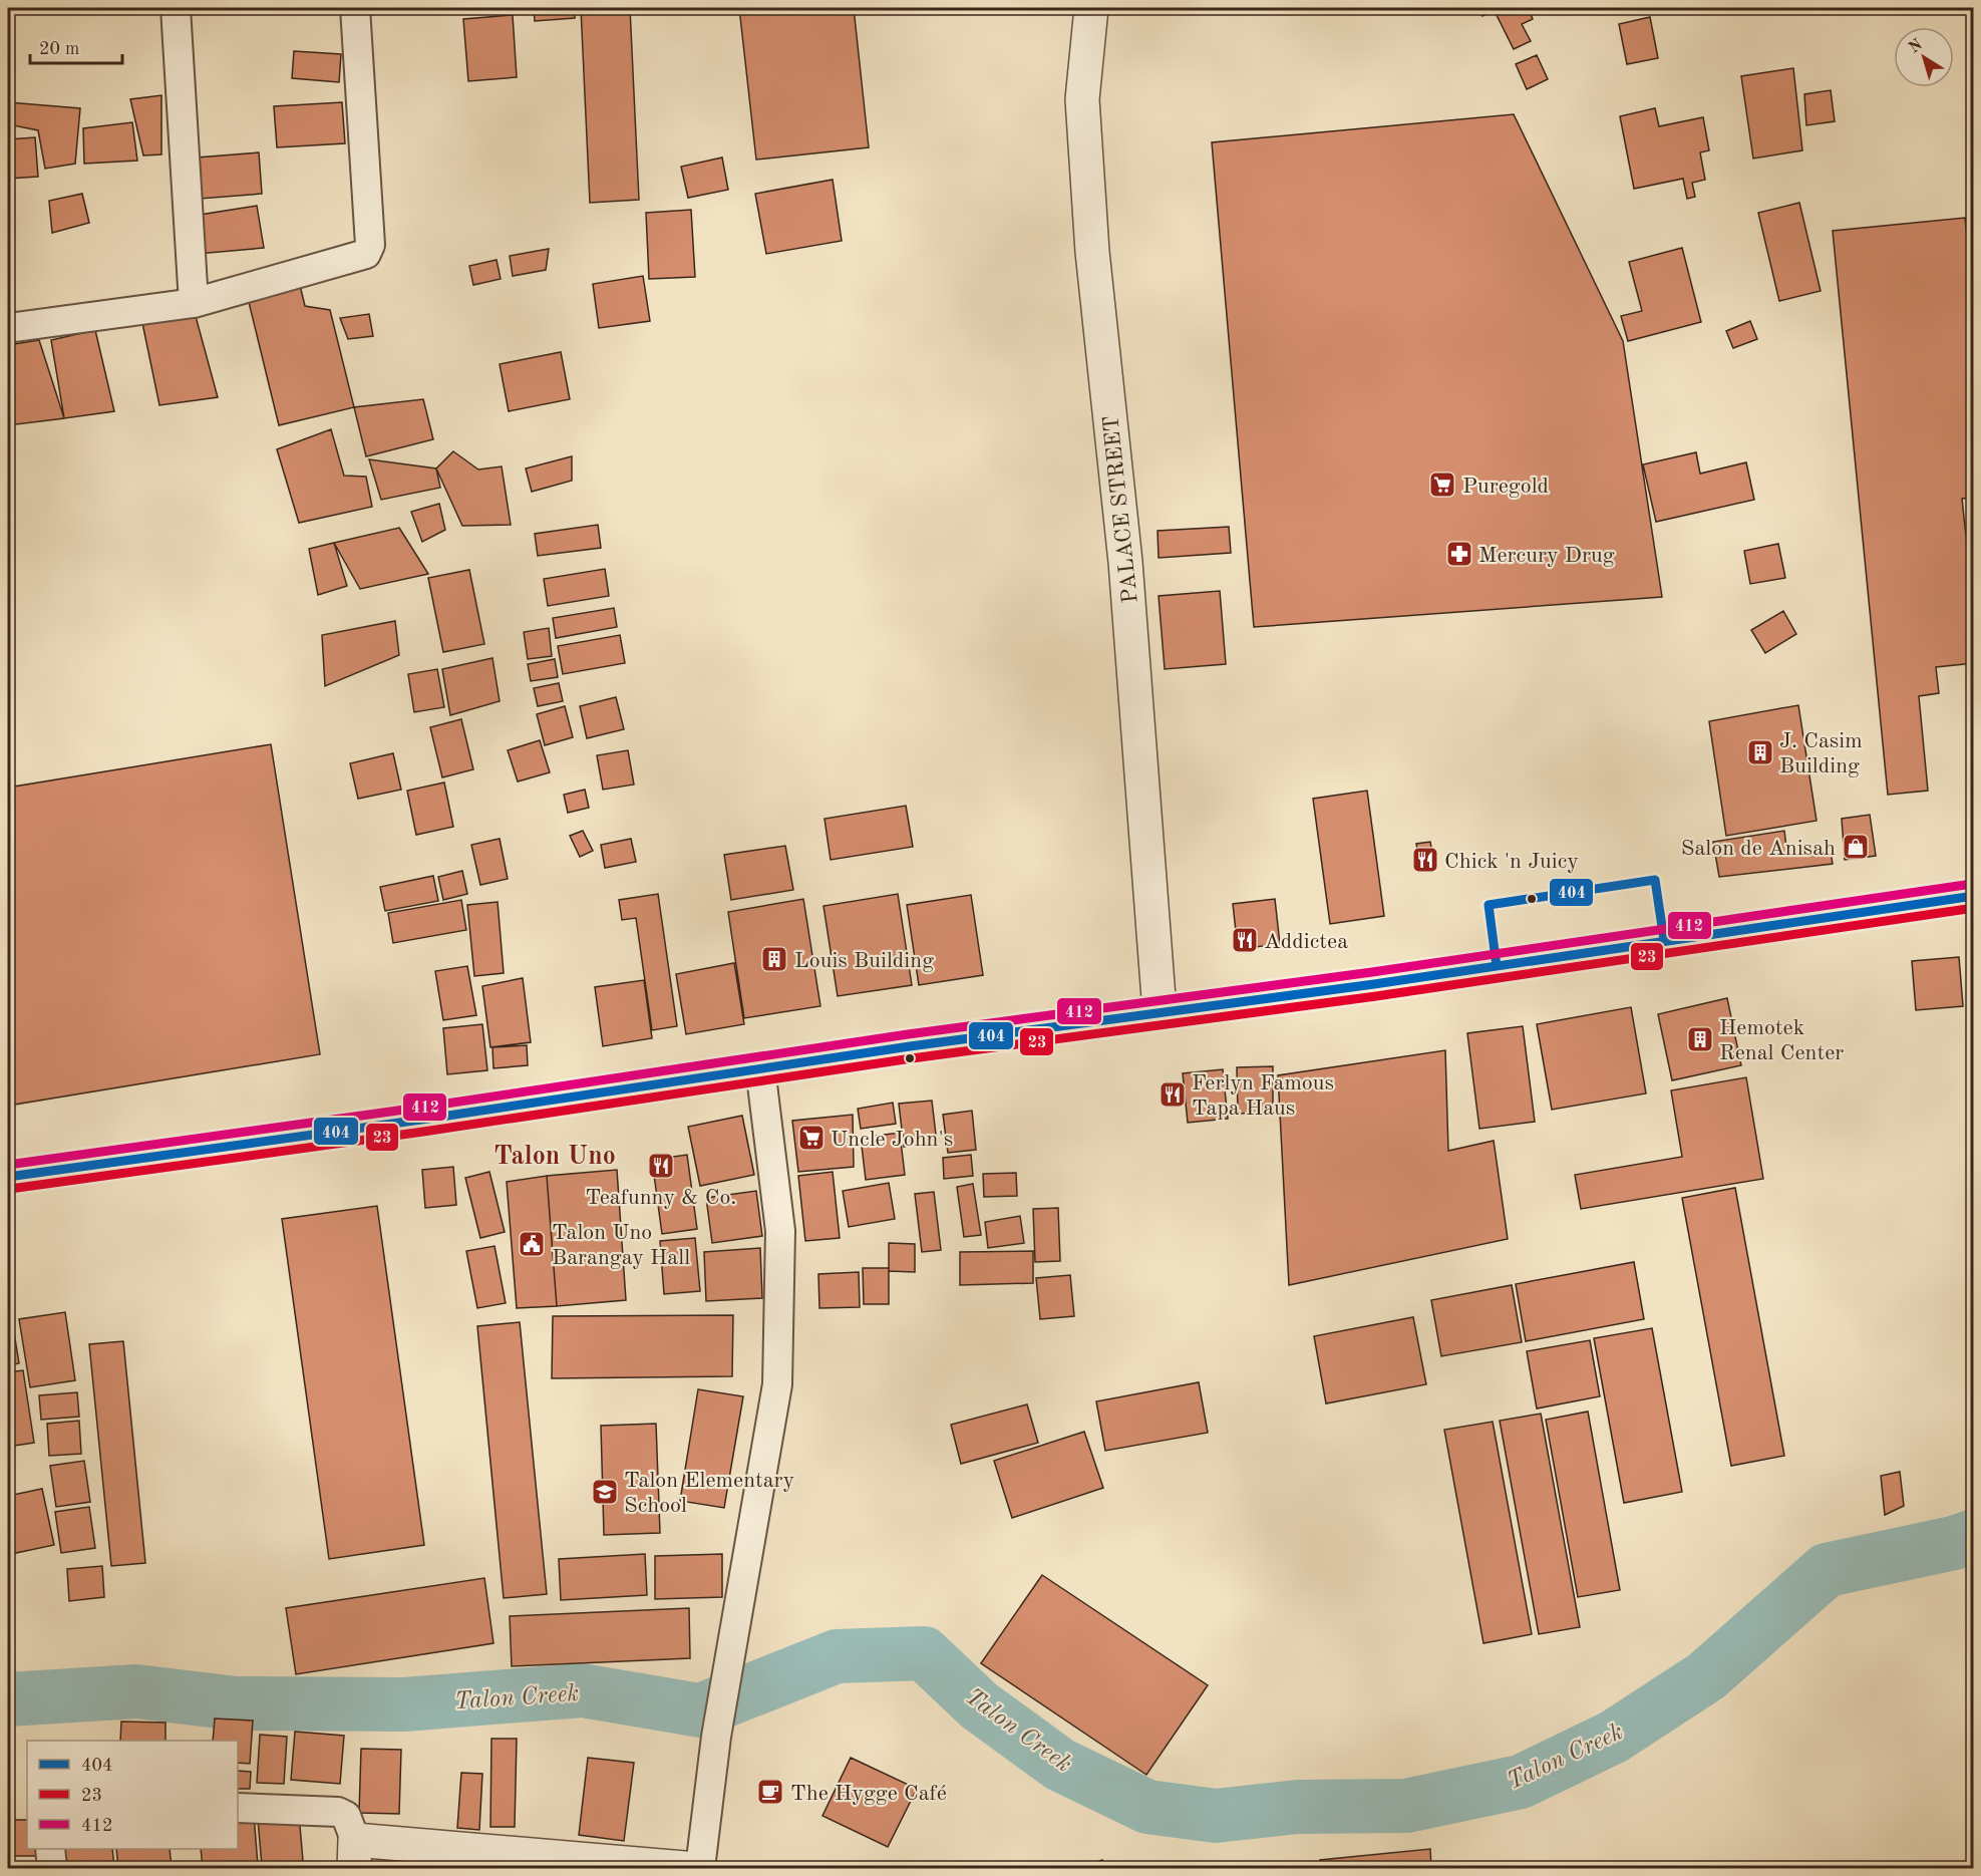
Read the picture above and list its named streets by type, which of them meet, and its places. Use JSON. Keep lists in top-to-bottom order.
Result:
{
  "streets": {
    "street": ["PALACE STREET"]
  },
  "districts": ["Talon Uno"],
  "water": ["Talon Creek"],
  "places": {
    "supermarket": ["Puregold", "Uncle John's"],
    "pharmacy": ["Mercury Drug"],
    "building": ["J. Casim Building", "Louis Building", "Hemotek Renal Center"],
    "shop": ["Salon de Anisah"],
    "restaurant": [
      "Chick 'n Juicy",
      "Addictea",
      "Ferlyn Famous Tapa Haus",
      "Teafunny & Co."
    ],
    "public building": ["Talon Uno Barangay Hall"],
    "school or university": ["Talon Elementary School"],
    "cafe": ["The Hygge Café"]
  },
  "lines": ["transit line 404", "transit line 412", "transit line 23"],
  "legend": ["404", "23", "412"],
  "scale_bar": "20 m",
  "north": "top left"
}
